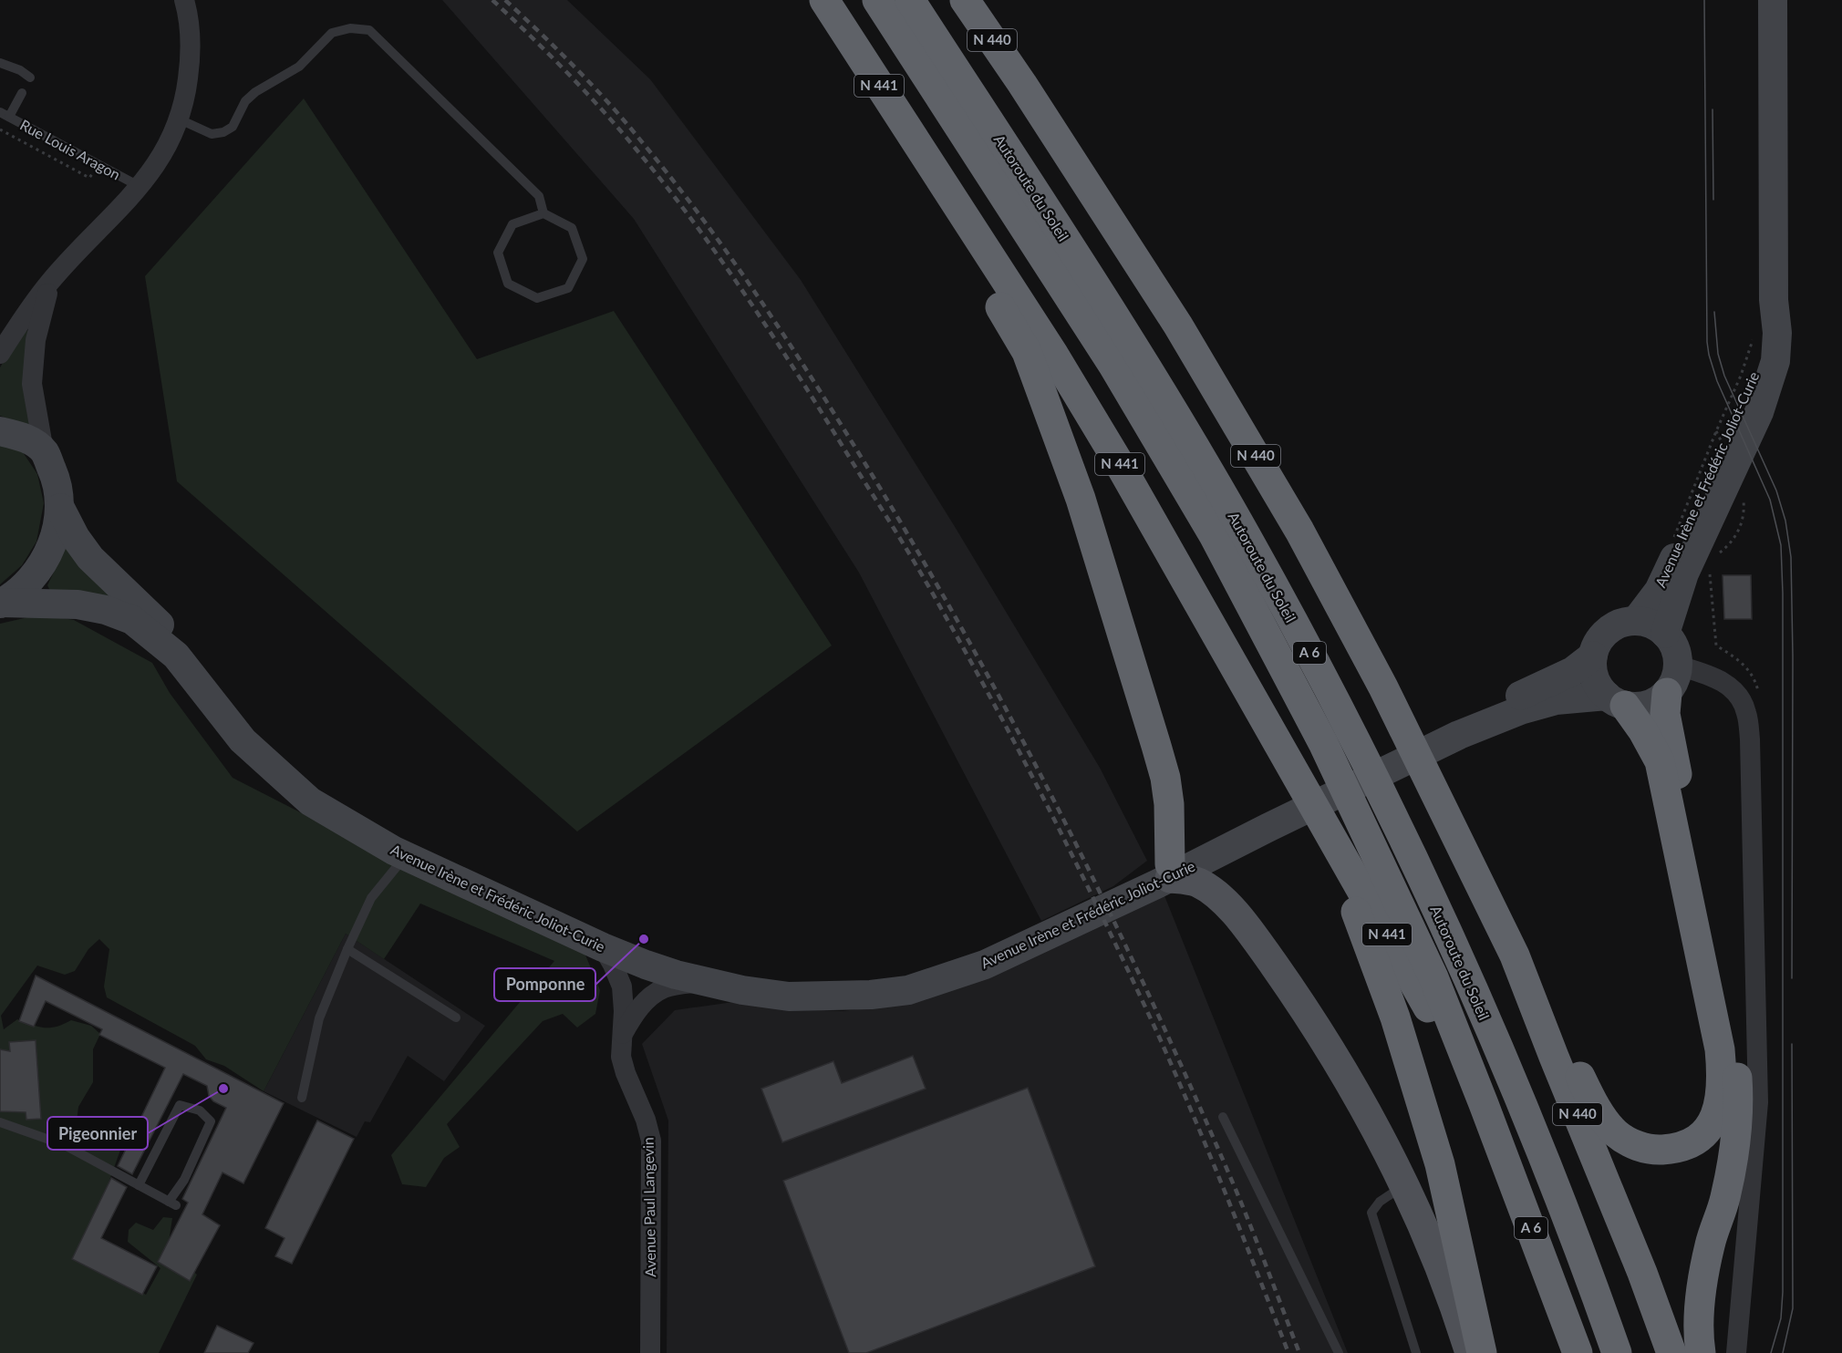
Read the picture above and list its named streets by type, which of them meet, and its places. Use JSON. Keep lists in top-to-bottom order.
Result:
{
  "streets": {
    "highway": [
      "N 440",
      "N 441",
      "Autoroute du Soleil",
      "A 6"
    ],
    "main road": ["Avenue Irène et Frédéric Joliot-Curie"],
    "street": ["Avenue Paul Langevin"],
    "lane": ["Rue Louis Aragon"]
  },
  "crossings": [
    ["N 441", "Autoroute du Soleil"],
    ["Avenue Irène et Frédéric Joliot-Curie", "Avenue Paul Langevin"]
  ],
  "places": ["Pomponne", "Pigeonnier"]
}
